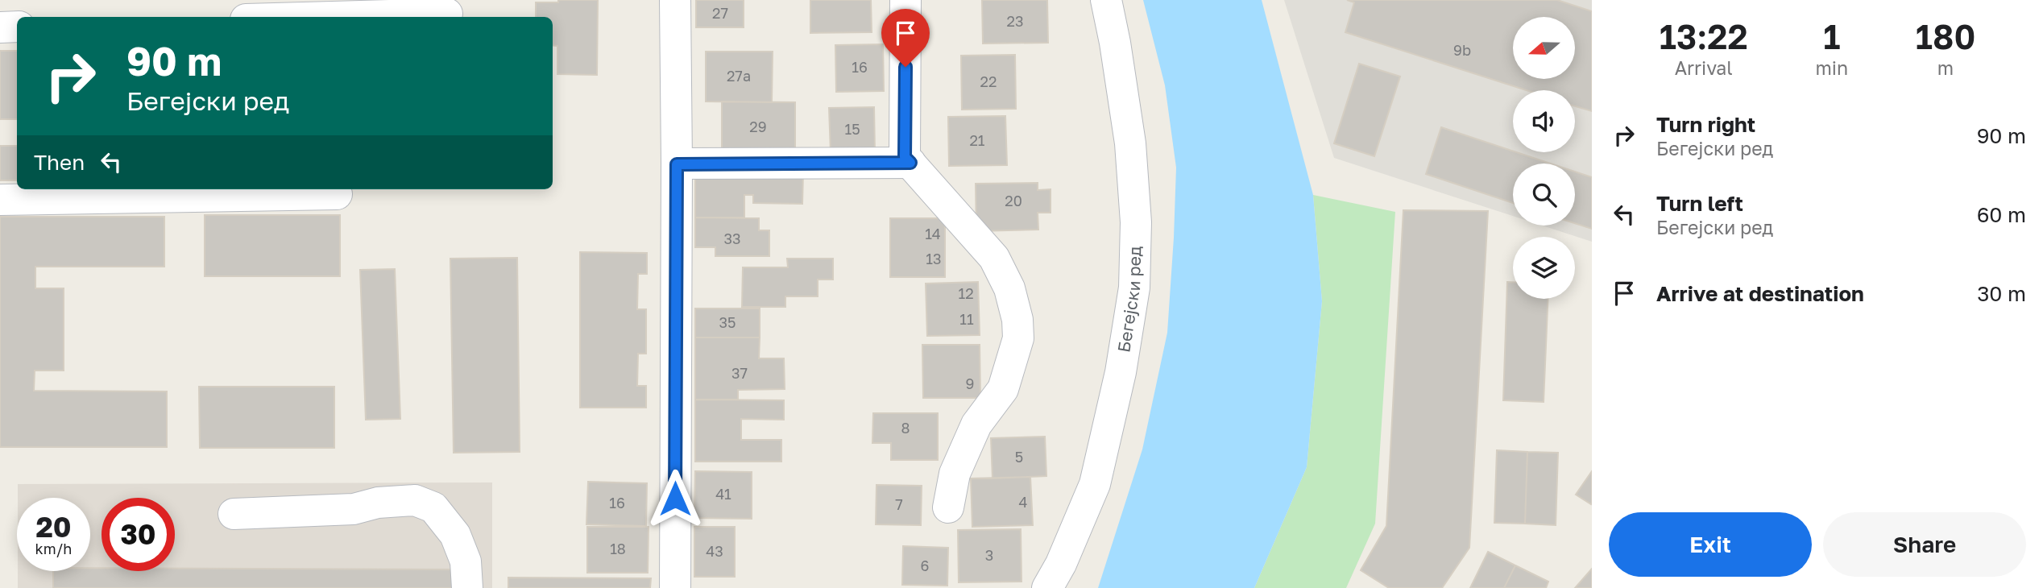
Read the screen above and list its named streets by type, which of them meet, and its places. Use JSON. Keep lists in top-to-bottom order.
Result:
{
  "streets": {
    "street": ["Бегејски ред"]
  },
  "house_numbers": [
    "27",
    "23",
    "9b",
    "16",
    "27a",
    "22",
    "29",
    "15",
    "21",
    "20",
    "14",
    "33",
    "13",
    "12",
    "11",
    "35",
    "37",
    "9",
    "8",
    "5",
    "41",
    "4",
    "16",
    "7",
    "18",
    "43",
    "3",
    "6"
  ],
  "north": "left",
  "page": {
    "eta": [
      "13:22",
      "Arrival",
      "1",
      "min",
      "180",
      "m"
    ],
    "turn": ["90 m", "Бегејски ред"],
    "list": [
      {
        "name": "Turn right",
        "note": "Бегејски ред",
        "value": "90 m"
      },
      {
        "name": "Turn left",
        "note": "Бегејски ред",
        "value": "60 m"
      },
      {
        "name": "Arrive at destination",
        "value": "30 m"
      }
    ],
    "then": "Then",
    "speed": "20 km/h",
    "limit": "30",
    "buttons": ["Exit", "Share"]
  }
}
